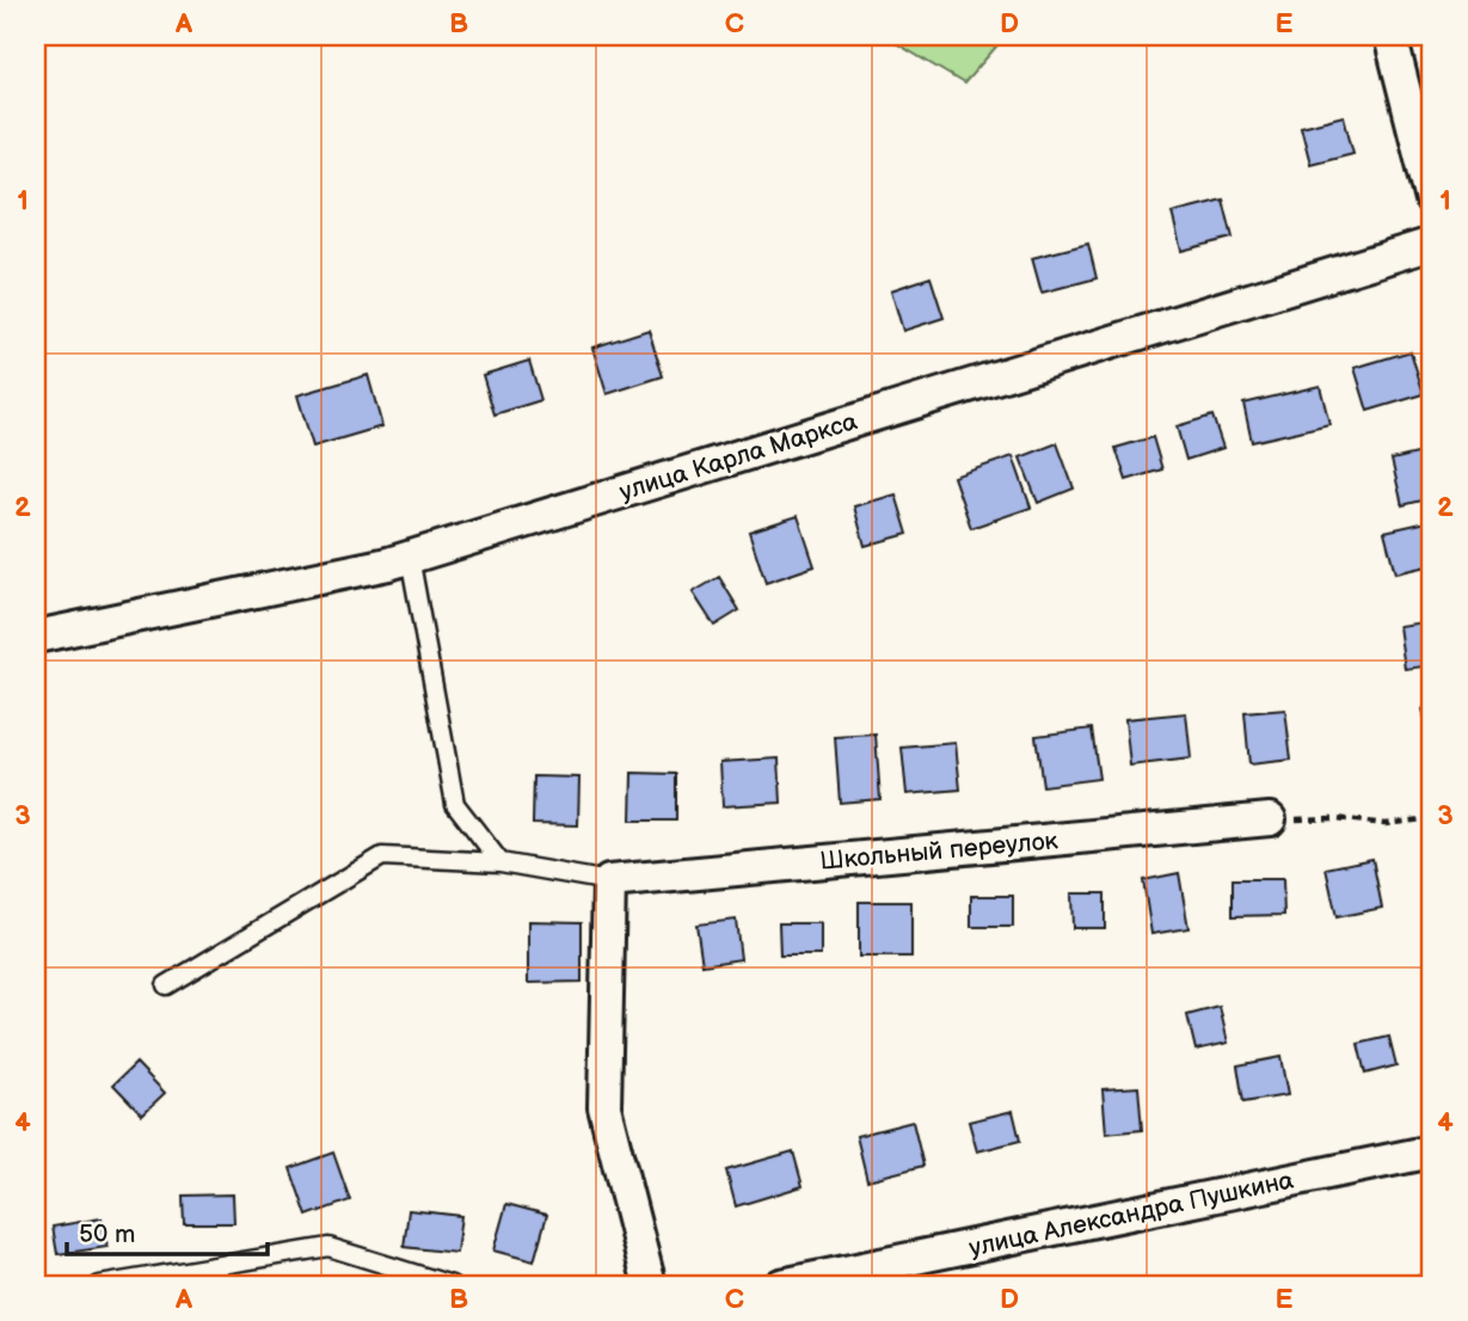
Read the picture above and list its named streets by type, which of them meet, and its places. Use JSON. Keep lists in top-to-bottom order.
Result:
{
  "streets": {
    "street": ["улица Карла Маркса", "Школьный переулок", "улица Александра Пушкина"]
  },
  "scale_bar": "50 m",
  "grid": {
    "columns": [
      "A",
      "B",
      "C",
      "D",
      "E"
    ],
    "rows": [
      "1",
      "2",
      "3",
      "4"
    ]
  }
}
